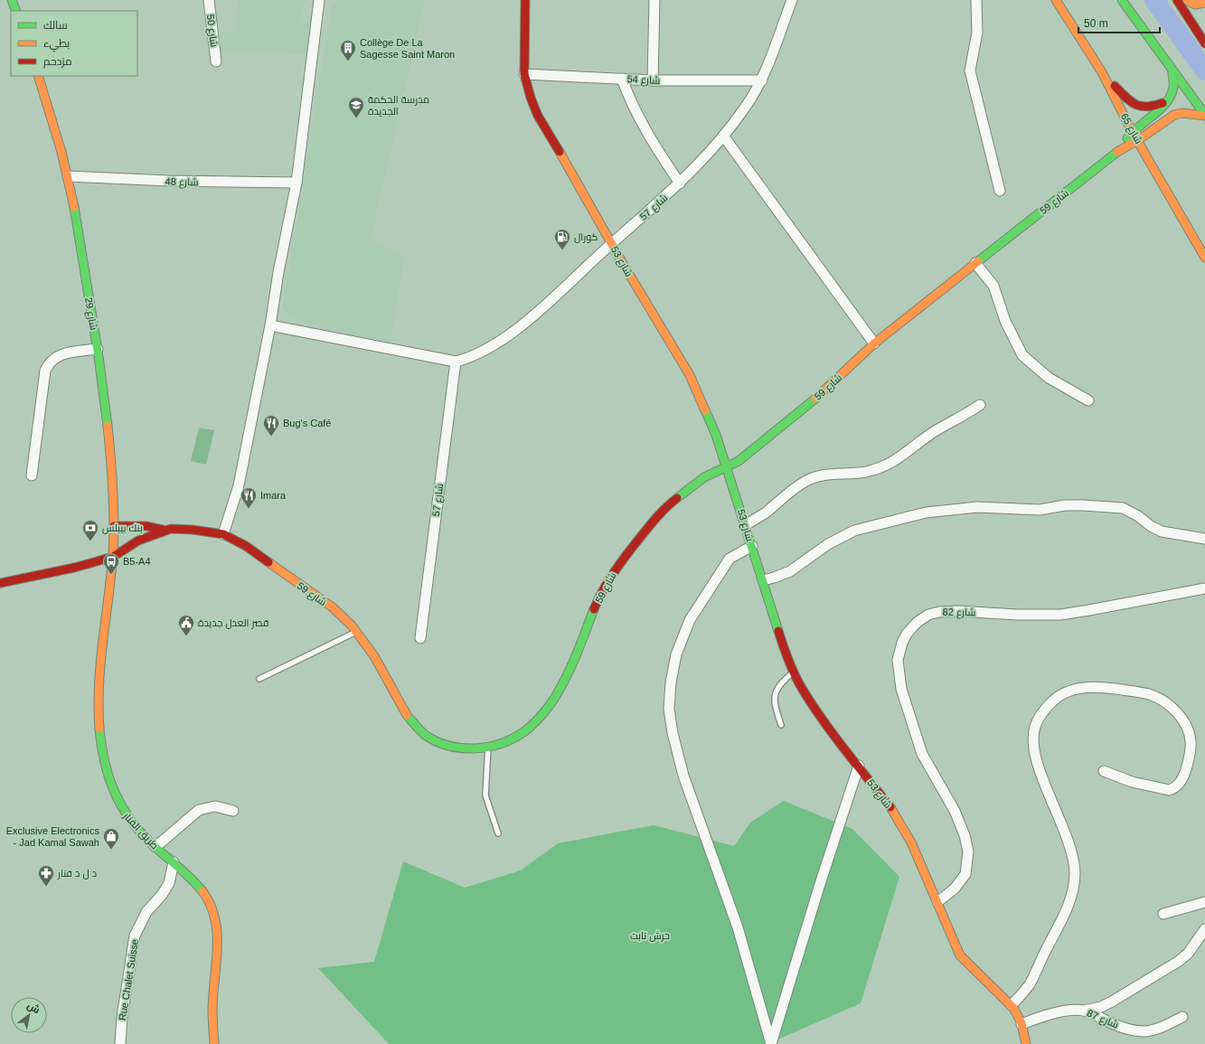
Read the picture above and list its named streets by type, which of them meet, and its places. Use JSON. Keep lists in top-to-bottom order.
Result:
{
  "streets": {
    "main road": [
      "شارع 65",
      "شارع 59",
      "شارع 53",
      "شارع 29",
      "طريق الفنار"
    ],
    "street": [
      "شارع 50",
      "شارع 54",
      "شارع 48",
      "شارع 57",
      "شارع 82",
      "Rue Chalet Suisse",
      "شارع 87"
    ]
  },
  "crossings": [
    ["شارع 54", "شارع 57"],
    ["شارع 54", "شارع 53"],
    ["شارع 65", "شارع 59"],
    ["شارع 48", "شارع 29"],
    ["شارع 59", "شارع 53"],
    ["شارع 59", "شارع 29"],
    ["شارع 59", "طريق الفنار"],
    ["شارع 57", "شارع 53"],
    ["شارع 53", "شارع 82"],
    ["شارع 53", "شارع 87"],
    ["شارع 29", "طريق الفنار"],
    ["طريق الفنار", "Rue Chalet Suisse"]
  ],
  "parks": ["حرش تابت"],
  "places": {
    "building": ["Collège De La Sagesse Saint Maron"],
    "school or university": ["مدرسة الحكمة الجديدة"],
    "fuel station": ["كورال"],
    "restaurant": ["Bug's Café", "Imara"],
    "bank": ["بنك بيبلس"],
    "bus stop": ["B5-A4"],
    "public building": ["قصر العدل جديدة"],
    "shop": ["Exclusive Electronics - Jad Kamal Sawah"],
    "pharmacy": ["د ل د فنار"]
  },
  "legend": ["سالك", "بطيء", "مزدحم"],
  "scale_bar": "50 m",
  "north": "top right"
}
